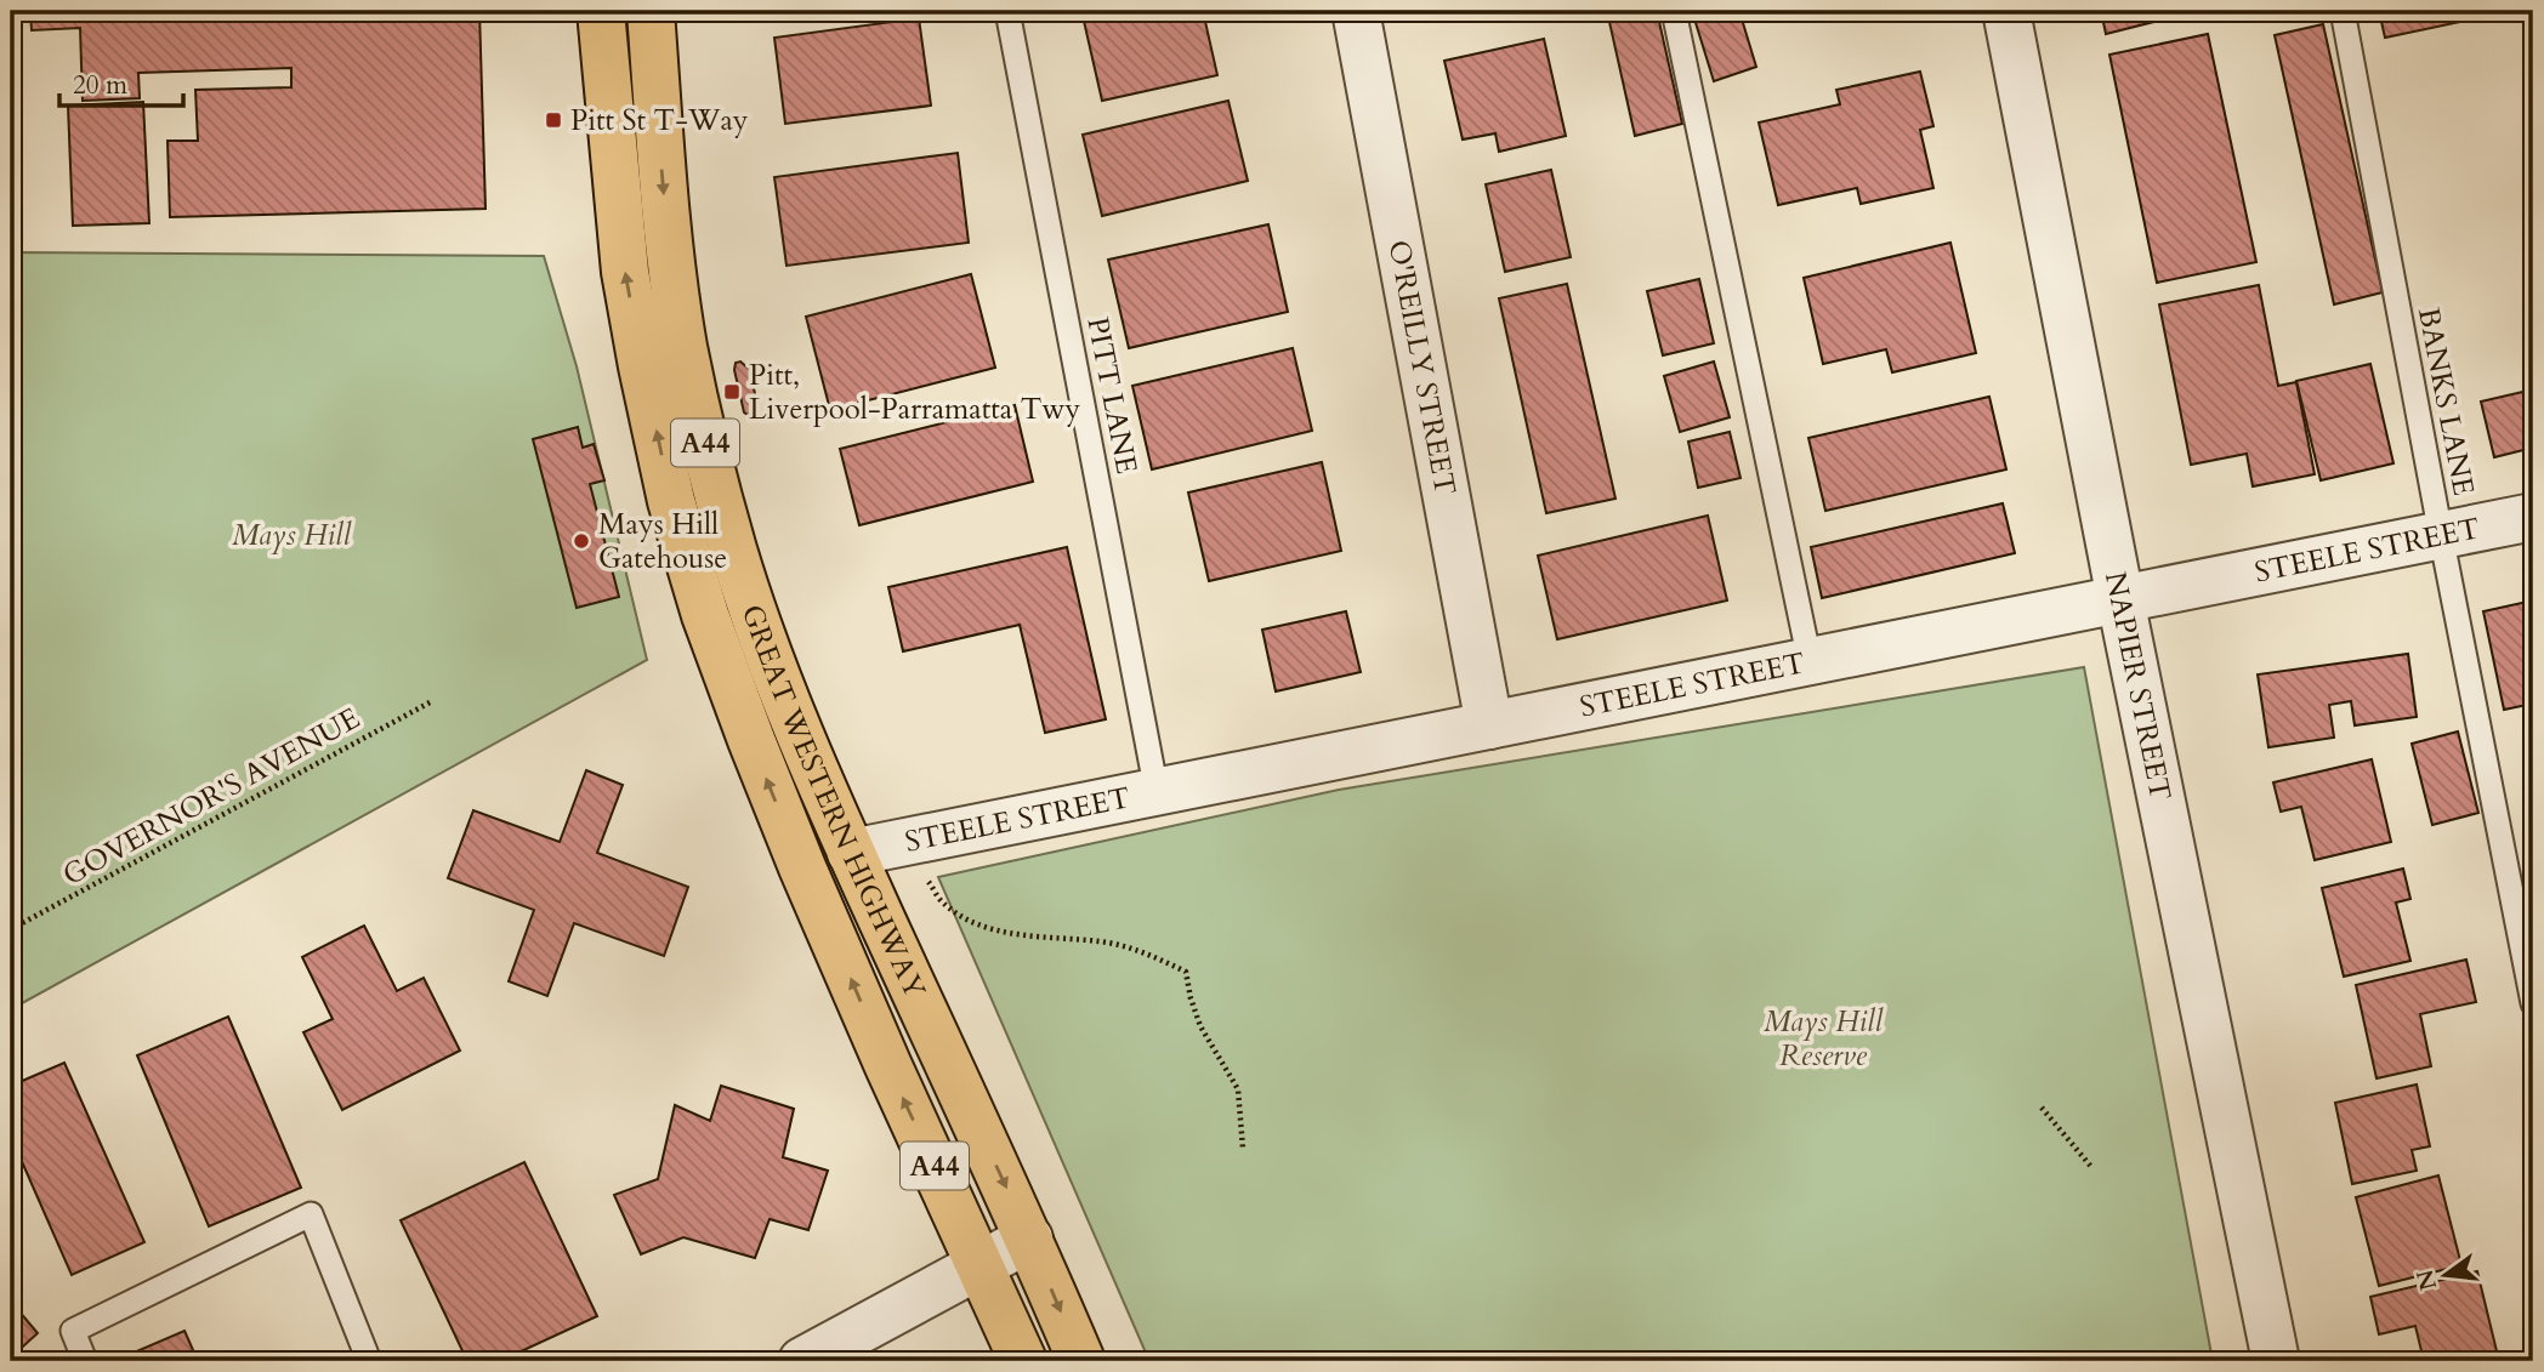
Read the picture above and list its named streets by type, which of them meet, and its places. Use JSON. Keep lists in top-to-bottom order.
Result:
{
  "streets": {
    "highway": ["A44", "GREAT WESTERN HIGHWAY"],
    "street": ["O'REILLY STREET", "STEELE STREET", "NAPIER STREET"],
    "lane": ["PITT LANE", "BANKS LANE"],
    "path": ["GOVERNOR'S AVENUE"]
  },
  "crossings": [
    ["O'REILLY STREET", "STEELE STREET"],
    ["PITT LANE", "STEELE STREET"],
    ["BANKS LANE", "STEELE STREET"],
    ["STEELE STREET", "NAPIER STREET"],
    ["STEELE STREET", "GREAT WESTERN HIGHWAY"]
  ],
  "parks": ["Mays Hill", "Mays Hill Reserve"],
  "places": {
    "transit": ["Pitt St T-Way", "Pitt, Liverpool-Parramatta Twy"],
    "other": ["Mays Hill Gatehouse"]
  },
  "scale_bar": "20 m",
  "north": "left"
}
